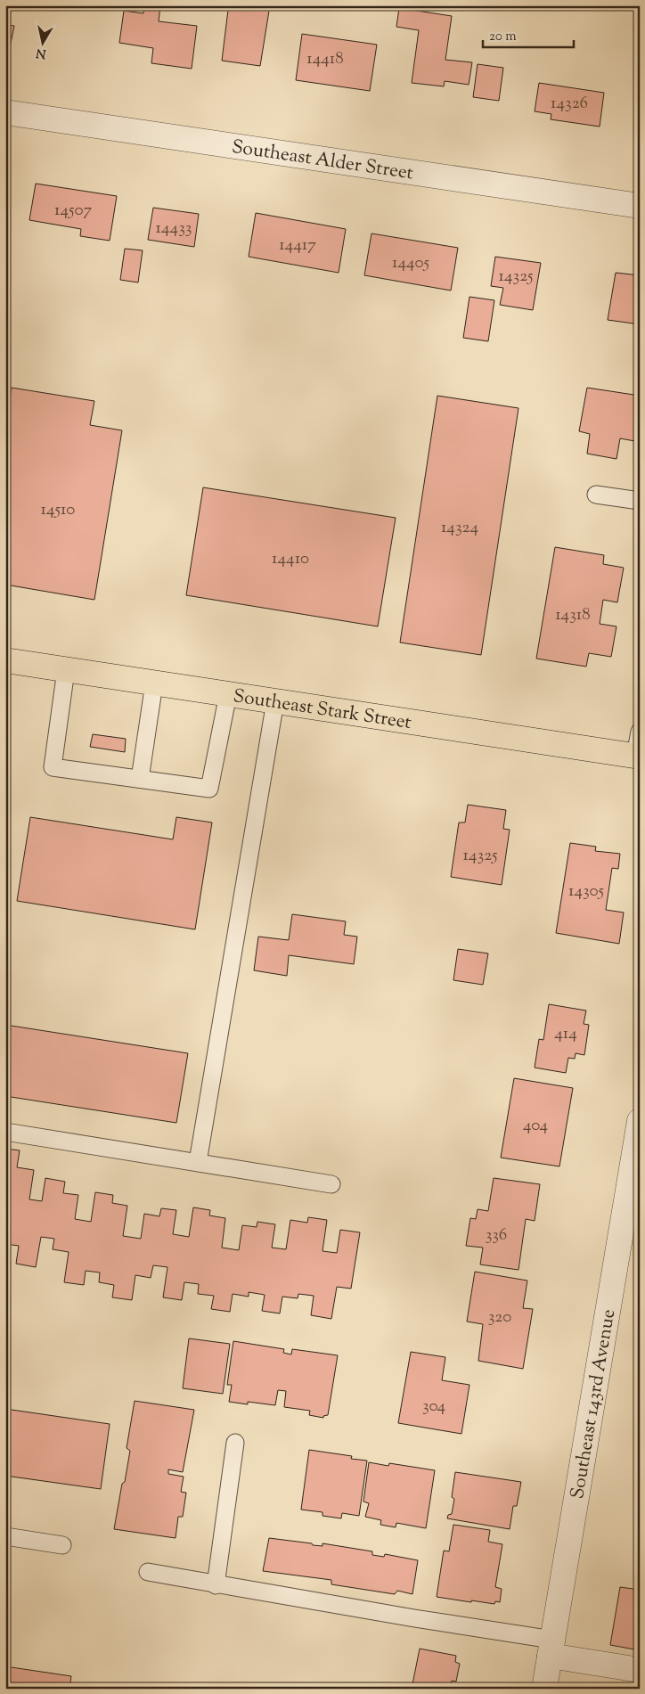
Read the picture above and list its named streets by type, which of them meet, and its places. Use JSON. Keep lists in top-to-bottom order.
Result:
{
  "streets": {
    "main road": ["Southeast Stark Street"],
    "street": ["Southeast Alder Street", "Southeast 143rd Avenue"]
  },
  "house_numbers": [
    "14418",
    "14326",
    "14507",
    "14433",
    "14417",
    "14405",
    "14325",
    "14510",
    "14324",
    "14410",
    "14318",
    "14325",
    "14305",
    "414",
    "404",
    "336",
    "320",
    "304"
  ],
  "scale_bar": "20 m",
  "north": "bottom"
}
